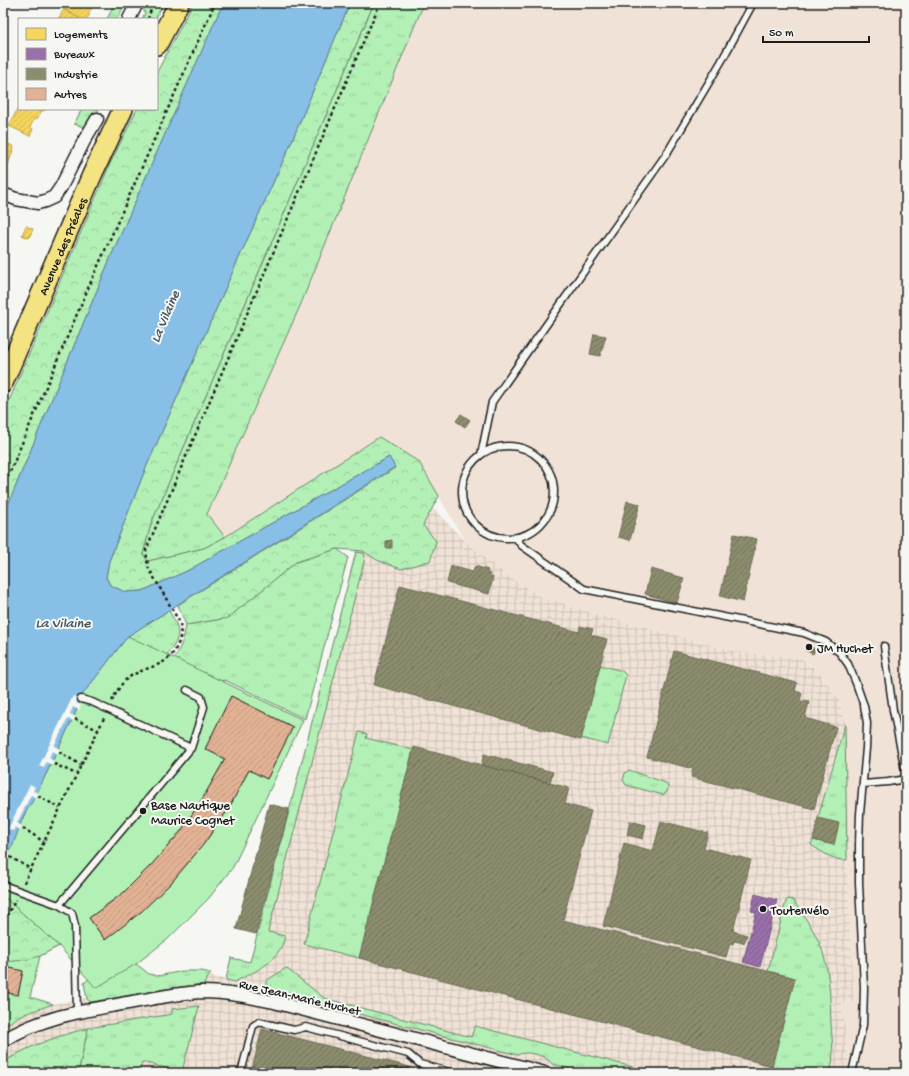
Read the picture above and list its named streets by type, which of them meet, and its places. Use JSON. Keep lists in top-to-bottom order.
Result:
{
  "streets": {
    "main road": ["Avenue des Préales"],
    "street": ["Rue Jean-Marie Huchet"]
  },
  "water": ["La Vilaine"],
  "places": ["JM Huchet", "Base Nautique Maurice Cognet", "Toutenvélo"],
  "legend": [
    "Logements",
    "Bureaux",
    "Industrie",
    "Autres"
  ],
  "scale_bar": "50 m"
}
